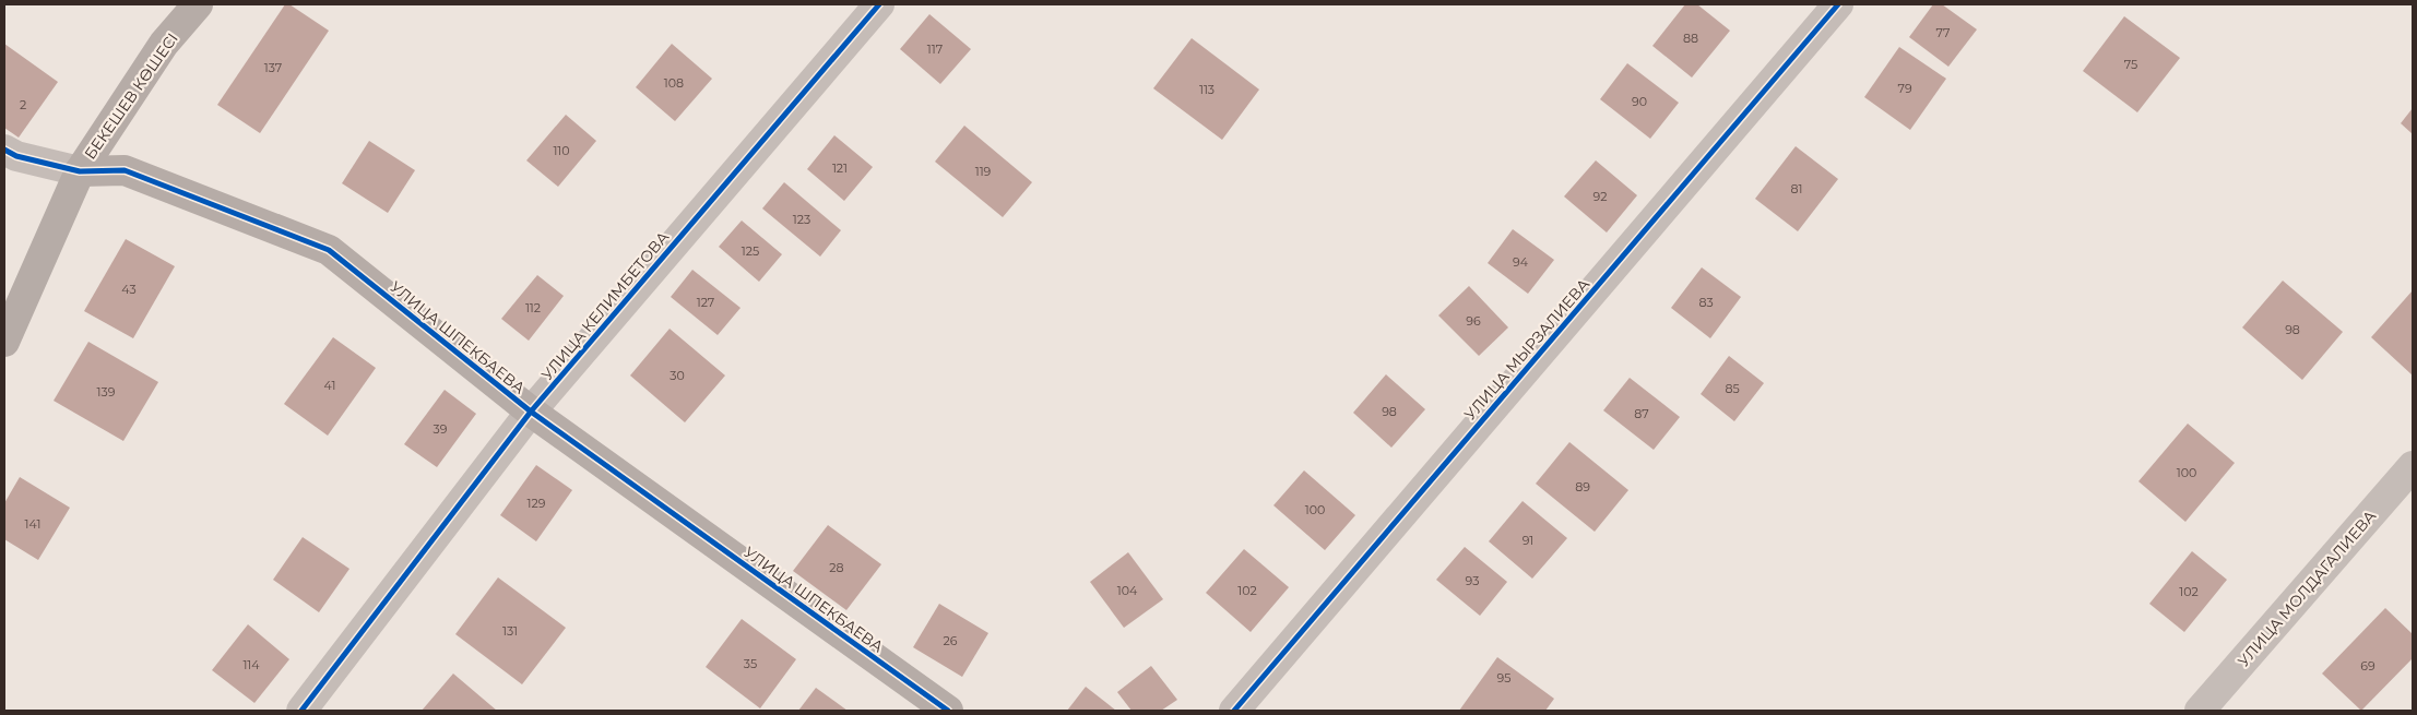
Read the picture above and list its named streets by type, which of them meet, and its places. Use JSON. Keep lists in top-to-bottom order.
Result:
{
  "streets": {
    "street": [
      "БЕКЕШЕВ КӨШЕСІ",
      "УЛИЦА КЕЛИМБЕТОВА",
      "УЛИЦА ШПЕКБАЕВА",
      "УЛИЦА МЫРЗАЛИЕВА",
      "УЛИЦА МОЛДАГАЛИЕВА"
    ]
  },
  "crossings": [
    ["БЕКЕШЕВ КӨШЕСІ", "УЛИЦА ШПЕКБАЕВА"],
    ["УЛИЦА КЕЛИМБЕТОВА", "УЛИЦА ШПЕКБАЕВА"]
  ],
  "house_numbers": [
    "77",
    "88",
    "117",
    "75",
    "137",
    "108",
    "79",
    "113",
    "90",
    "2",
    "110",
    "121",
    "119",
    "81",
    "92",
    "123",
    "125",
    "94",
    "43",
    "127",
    "83",
    "112",
    "96",
    "98",
    "30",
    "41",
    "85",
    "139",
    "98",
    "87",
    "39",
    "100",
    "89",
    "129",
    "100",
    "141",
    "91",
    "28",
    "93",
    "104",
    "102",
    "102",
    "131",
    "26",
    "35",
    "114",
    "69",
    "95"
  ]
}
